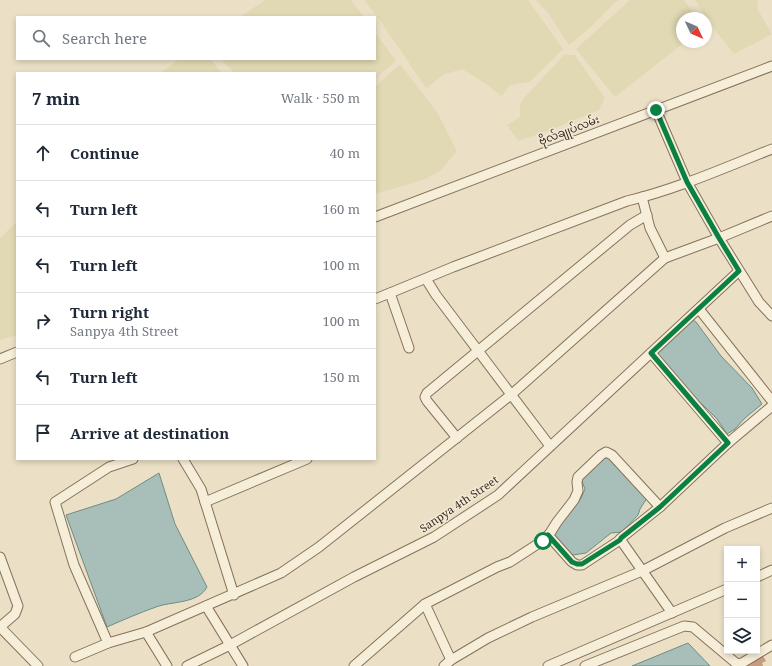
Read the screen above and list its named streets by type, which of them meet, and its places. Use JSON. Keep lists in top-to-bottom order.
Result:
{
  "streets": {
    "street": ["ဗိုလ်ချုပ်လမ်း", "Sanpya 4th Street"]
  },
  "north": "bottom right",
  "page": {
    "search": "Search here",
    "heading": ["7 min", "Walk · 550 m"],
    "list": [
      ["Continue", "40 m"],
      ["Turn left", "160 m"],
      ["Turn left", "100 m"],
      ["Turn right", "Sanpya 4th Street", "100 m"],
      ["Turn left", "150 m"],
      "Arrive at destination"
    ],
    "map_buttons": ["+", "−"]
  }
}
